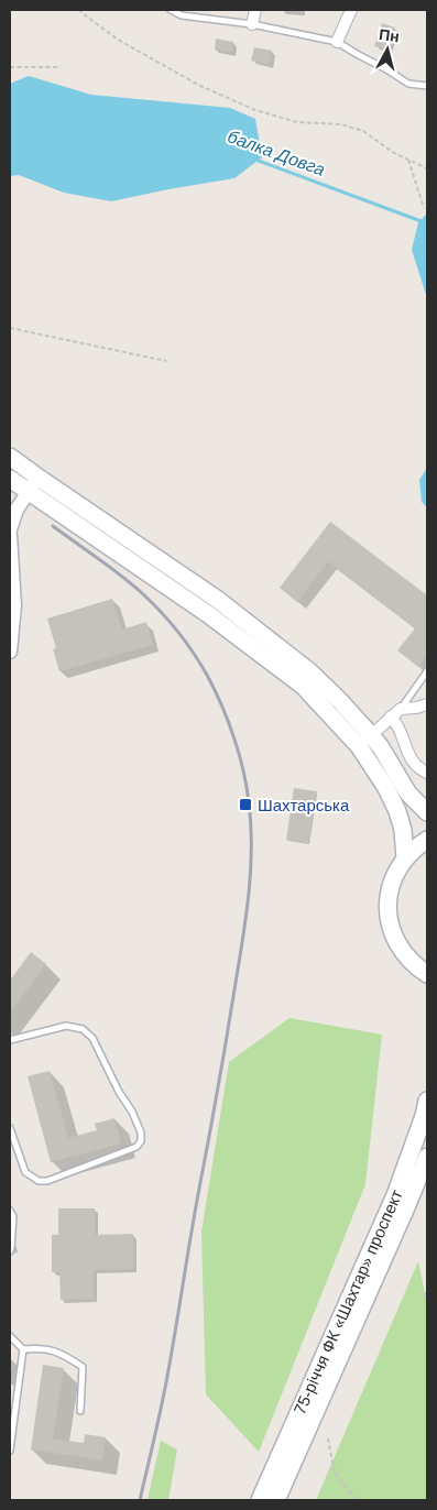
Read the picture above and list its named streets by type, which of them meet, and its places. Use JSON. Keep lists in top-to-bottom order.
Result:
{
  "streets": {
    "main road": ["75-річчя ФК «Шахтар» проспект"]
  },
  "water": ["балка Довга"],
  "places": {
    "transit": ["Шахтарська"]
  },
  "north": "top"
}
